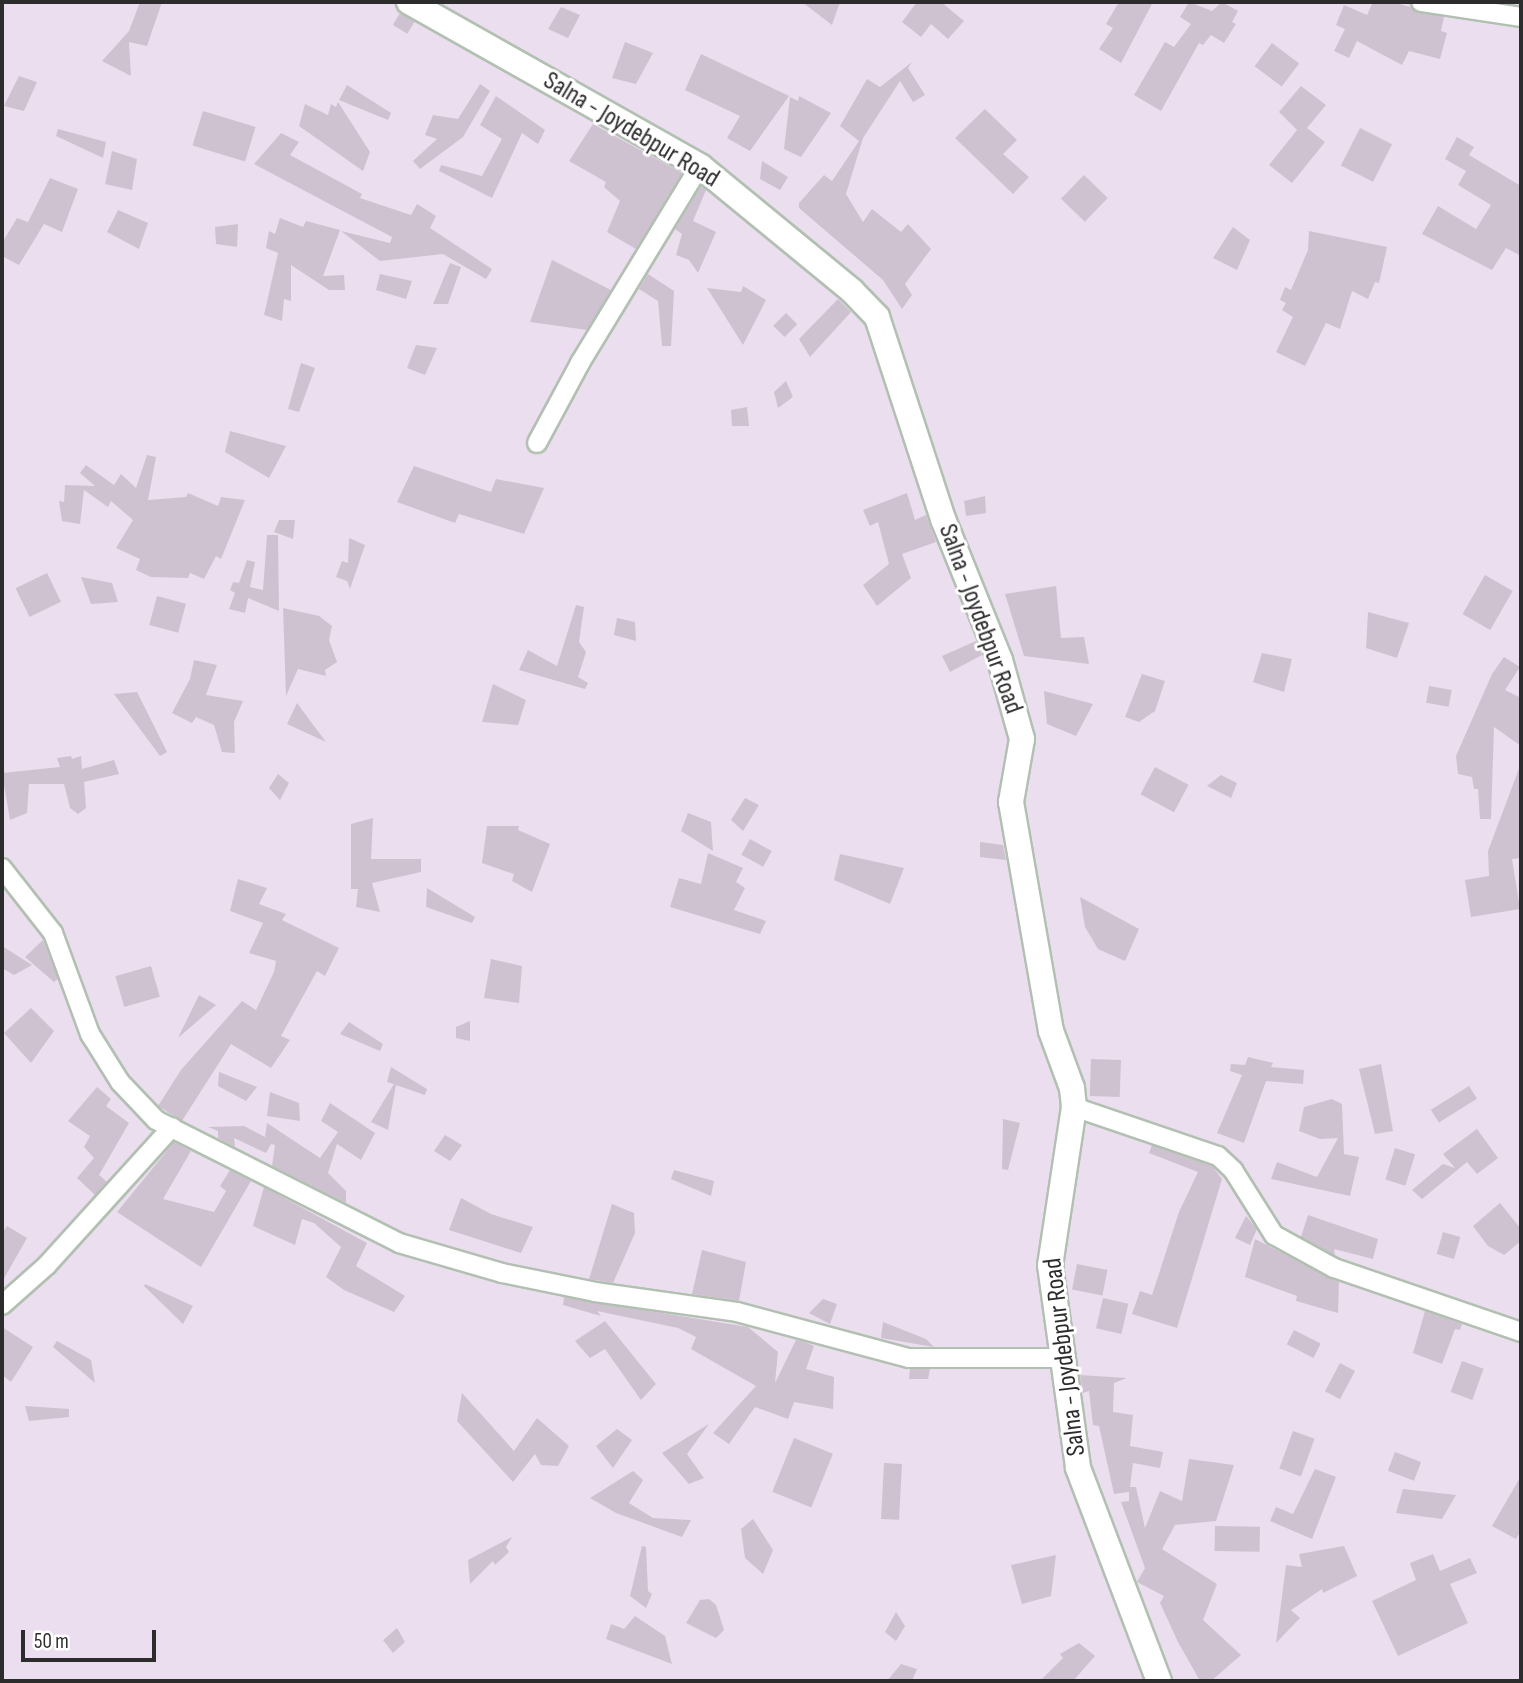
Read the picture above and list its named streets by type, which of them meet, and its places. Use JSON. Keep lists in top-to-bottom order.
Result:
{
  "streets": {
    "main road": ["Salna - Joydebpur Road"]
  },
  "scale_bar": "50 m"
}
